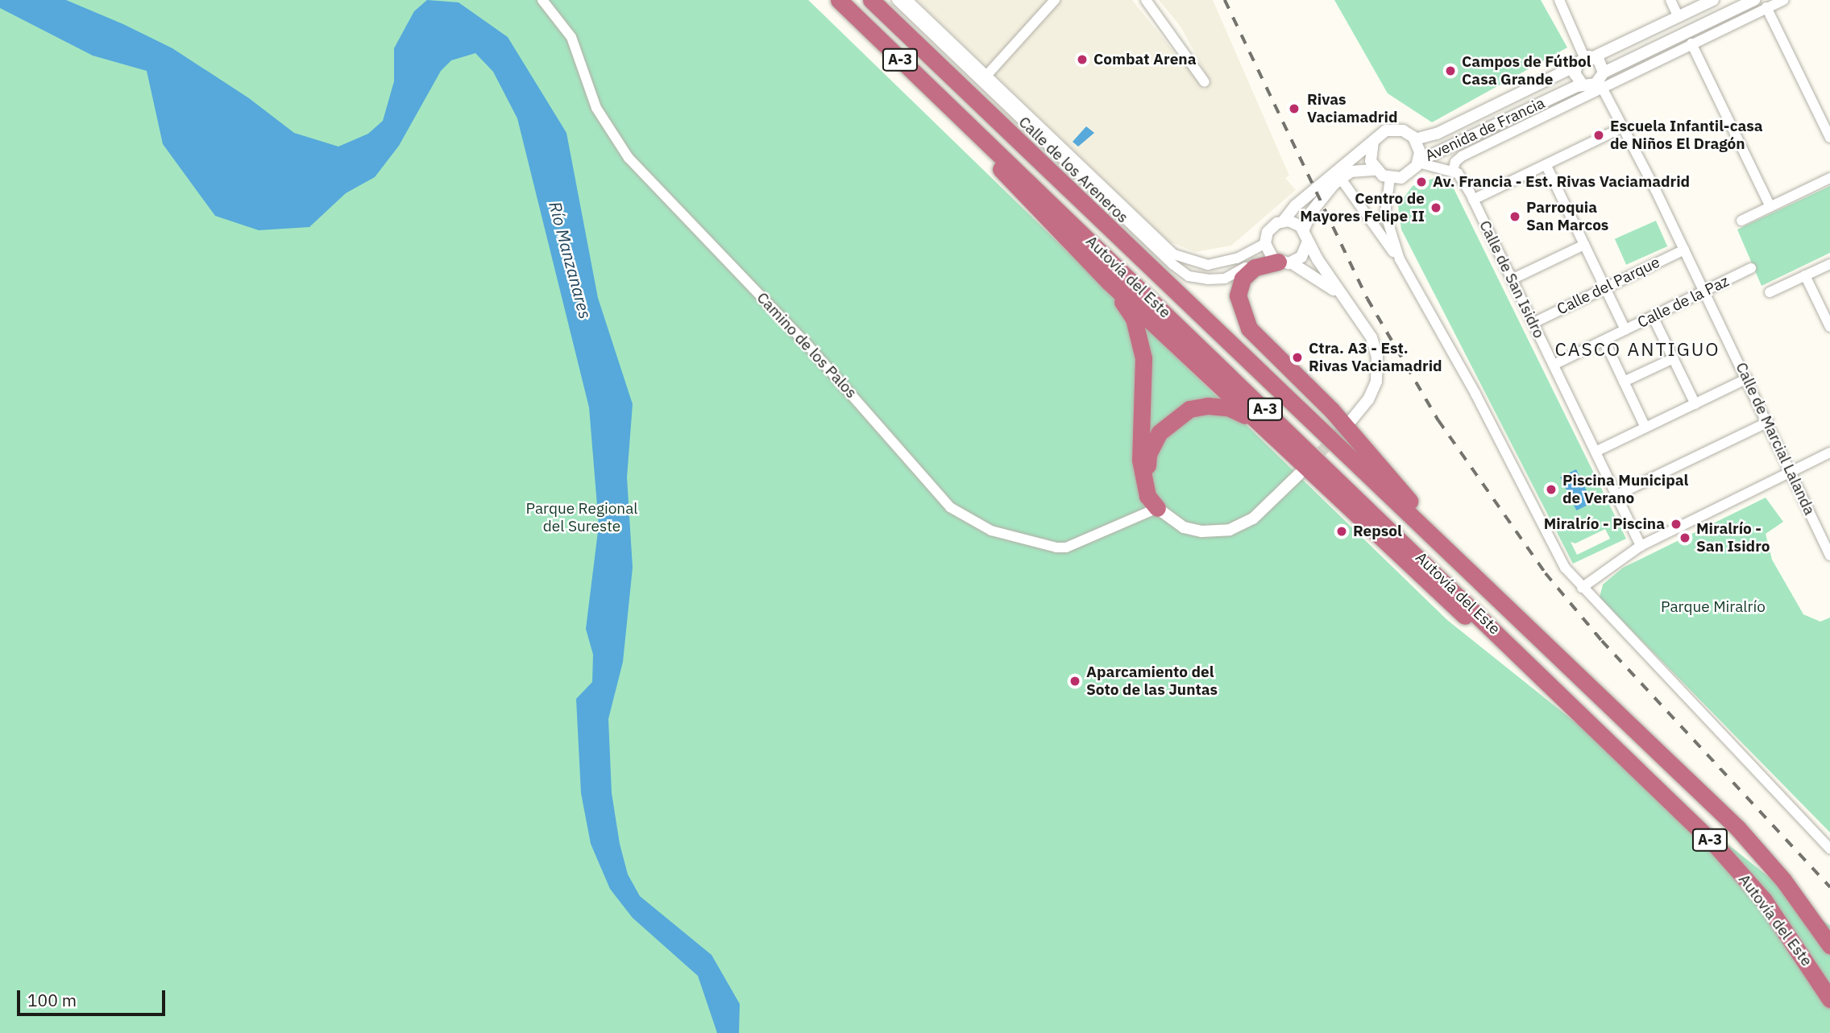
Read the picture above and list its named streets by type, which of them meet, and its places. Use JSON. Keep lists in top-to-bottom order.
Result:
{
  "streets": {
    "highway": ["A-3", "Autovía del Este"],
    "street": [
      "Avenida de Francia",
      "Calle de los Areneros",
      "Calle de San Isidro",
      "Calle del Parque",
      "Calle de la Paz",
      "Camino de los Palos",
      "Calle de Marcial Lalanda"
    ]
  },
  "crossings": [
    ["Avenida de Francia", "Calle de Marcial Lalanda"],
    ["Calle de San Isidro", "Calle del Parque"],
    ["Calle de San Isidro", "Calle de la Paz"],
    ["Calle del Parque", "Calle de Marcial Lalanda"],
    ["Calle de la Paz", "Calle de Marcial Lalanda"]
  ],
  "districts": ["CASCO ANTIGUO"],
  "water": ["Río Manzanares"],
  "parks": ["Parque Regional del Sureste", "Parque Miralrío"],
  "places": [
    "Combat Arena",
    "Campos de Fútbol Casa Grande",
    "Rivas Vaciamadrid",
    "Escuela Infantil-casa de Niños El Dragón",
    "Av. Francia - Est. Rivas Vaciamadrid",
    "Centro de Mayores Felipe II",
    "Parroquia San Marcos",
    "Ctra. A3 - Est. Rivas Vaciamadrid",
    "Piscina Municipal de Verano",
    "Miralrío - Piscina",
    "Repsol",
    "Miralrío - San Isidro",
    "Aparcamiento del Soto de las Juntas"
  ],
  "scale_bar": "100 m"
}
